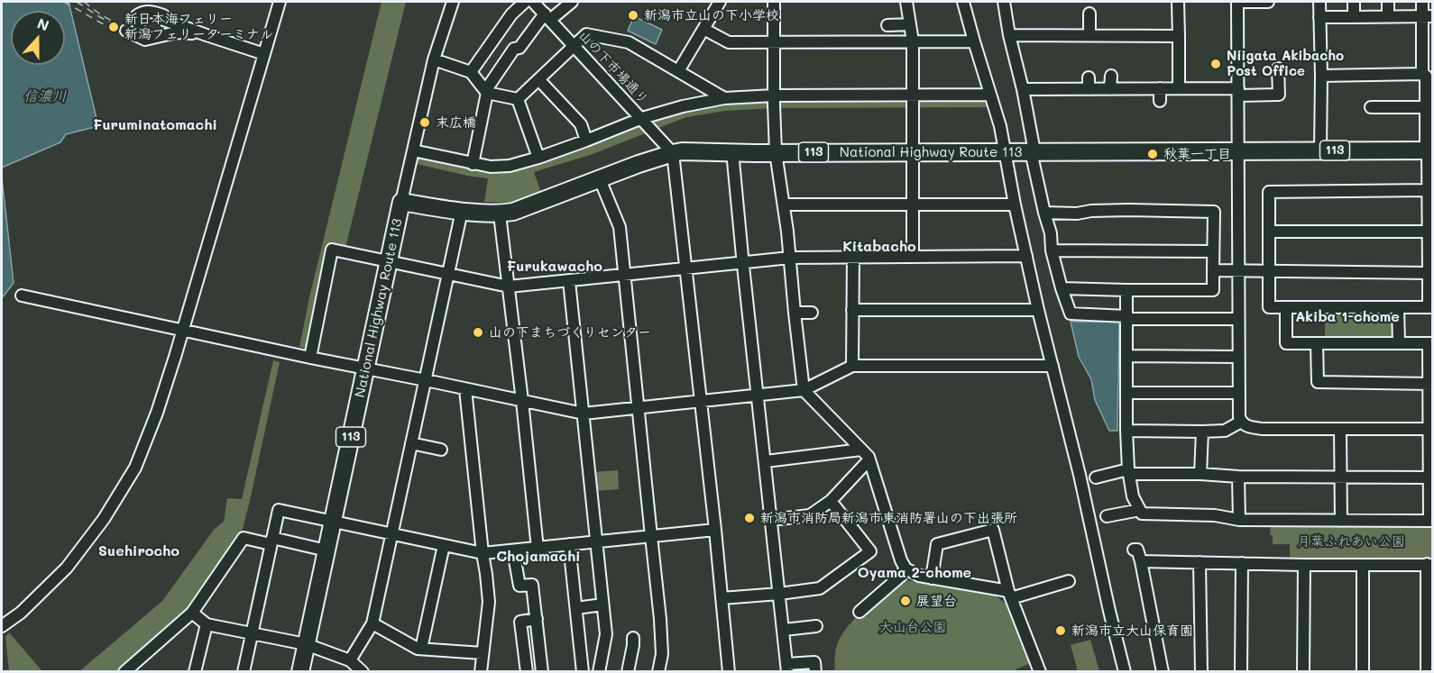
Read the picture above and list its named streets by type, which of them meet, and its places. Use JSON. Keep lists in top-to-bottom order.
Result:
{
  "streets": {
    "highway": ["113", "National Highway Route 113"],
    "street": ["山の下市場通り"]
  },
  "crossings": [
    ["山の下市場通り", "National Highway Route 113"]
  ],
  "districts": [
    "Furuminatomachi",
    "Kitabacho",
    "Furukawacho",
    "Akiba 1-chome",
    "Suehirocho",
    "Chojamachi",
    "Oyama 2-chome"
  ],
  "water": ["信濃川"],
  "parks": ["月葉ふれあい公園", "大山台公園"],
  "places": [
    "新潟市立山の下小学校",
    "新日本海フェリー 新潟フェリーターミナル",
    "Niigata Akibacho Post Office",
    "末広橋",
    "秋葉一丁目",
    "山の下まちづくりセンター",
    "新潟市消防局新潟市東消防署山の下出張所",
    "展望台",
    "新潟市立大山保育園"
  ],
  "north": "top"
}
